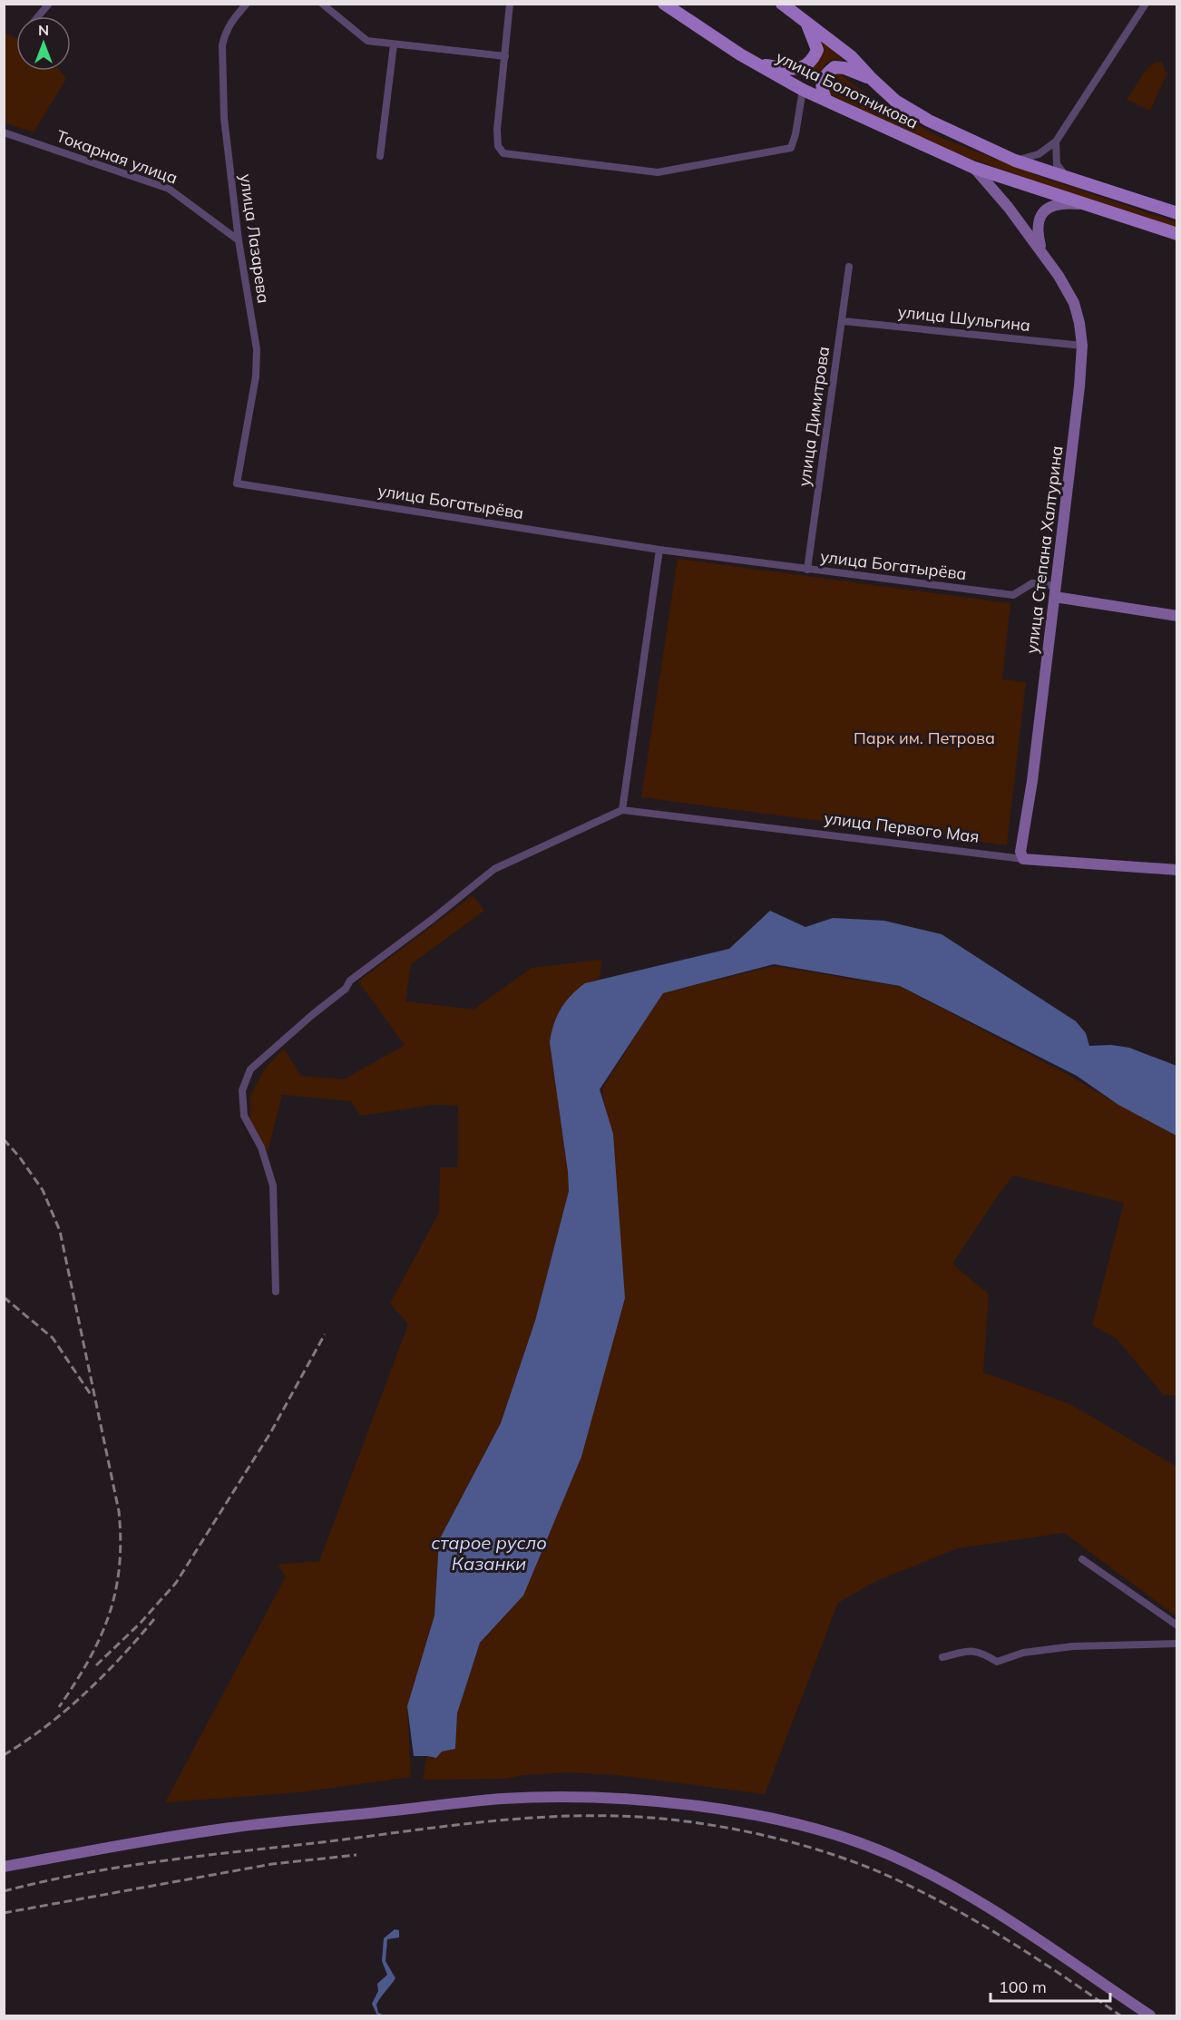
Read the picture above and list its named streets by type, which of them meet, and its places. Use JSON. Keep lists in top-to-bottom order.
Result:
{
  "streets": {
    "main road": ["улица Болотникова", "улица Степана Халтурина", "улица Первого Мая"],
    "street": [
      "Токарная улица",
      "улица Лазарева",
      "улица Шульгина",
      "улица Димитрова",
      "улица Богатырёва"
    ]
  },
  "crossings": [
    ["улица Болотникова", "улица Степана Халтурина"],
    ["Токарная улица", "улица Лазарева"],
    ["улица Лазарева", "улица Богатырёва"],
    ["улица Шульгина", "улица Димитрова"],
    ["улица Шульгина", "улица Степана Халтурина"],
    ["улица Димитрова", "улица Богатырёва"],
    ["улица Богатырёва", "улица Степана Халтурина"],
    ["улица Степана Халтурина", "улица Первого Мая"]
  ],
  "water": ["старое русло Казанки"],
  "parks": ["Парк им. Петрова"],
  "scale_bar": "100 m",
  "north": "top"
}
